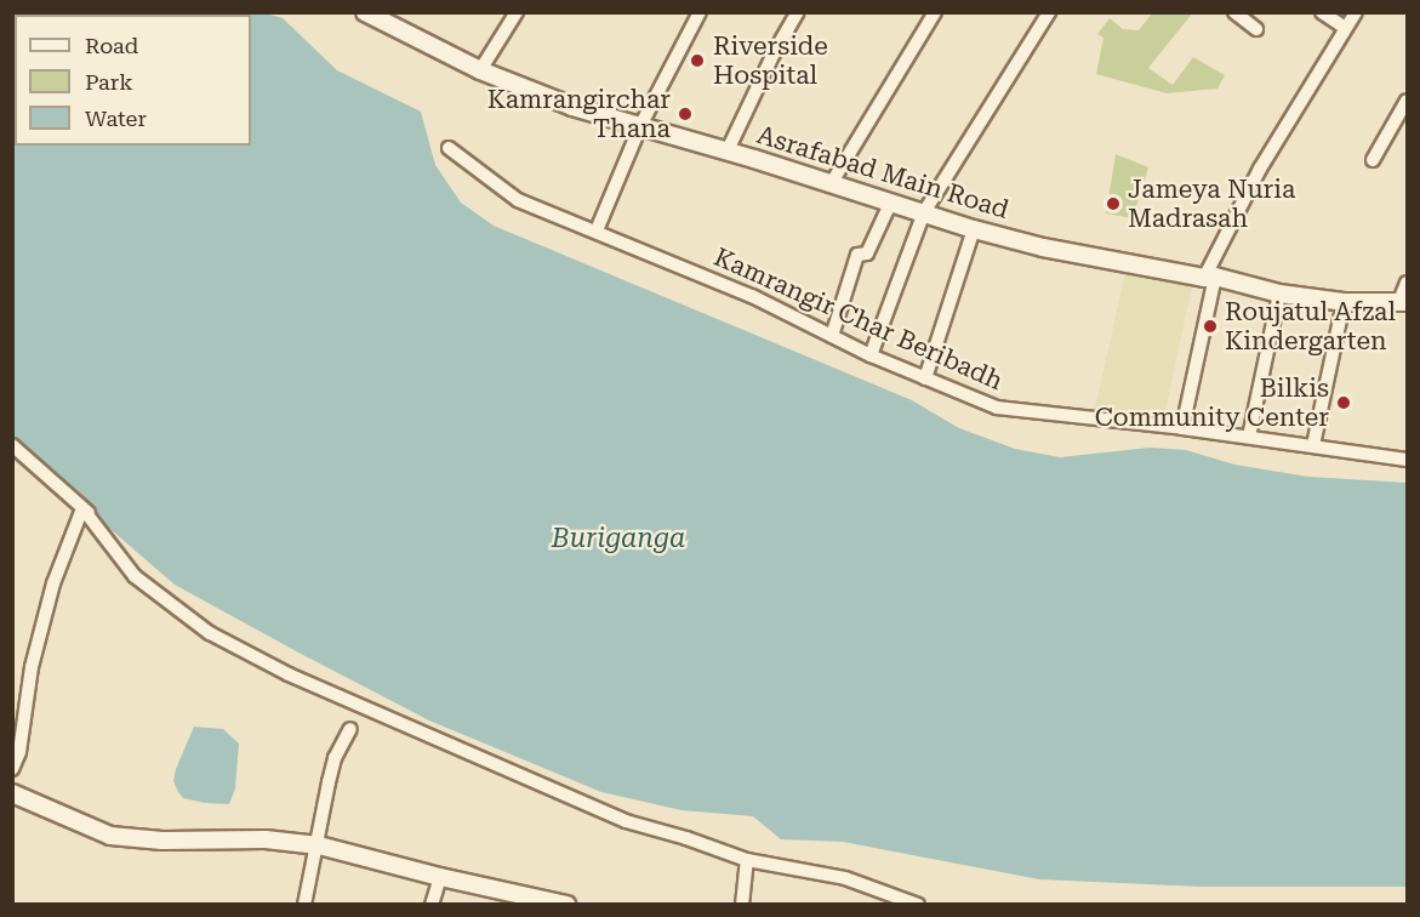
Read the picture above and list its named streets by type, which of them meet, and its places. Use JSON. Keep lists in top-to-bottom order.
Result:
{
  "streets": {
    "street": ["Asrafabad Main Road", "Kamrangir Char Beribadh"]
  },
  "water": ["Buriganga"],
  "places": [
    "Riverside Hospital",
    "Kamrangirchar Thana",
    "Jameya Nuria Madrasah",
    "Roujatul Afzal Kindergarten",
    "Bilkis Community Center"
  ],
  "legend": ["Road", "Park", "Water"]
}
